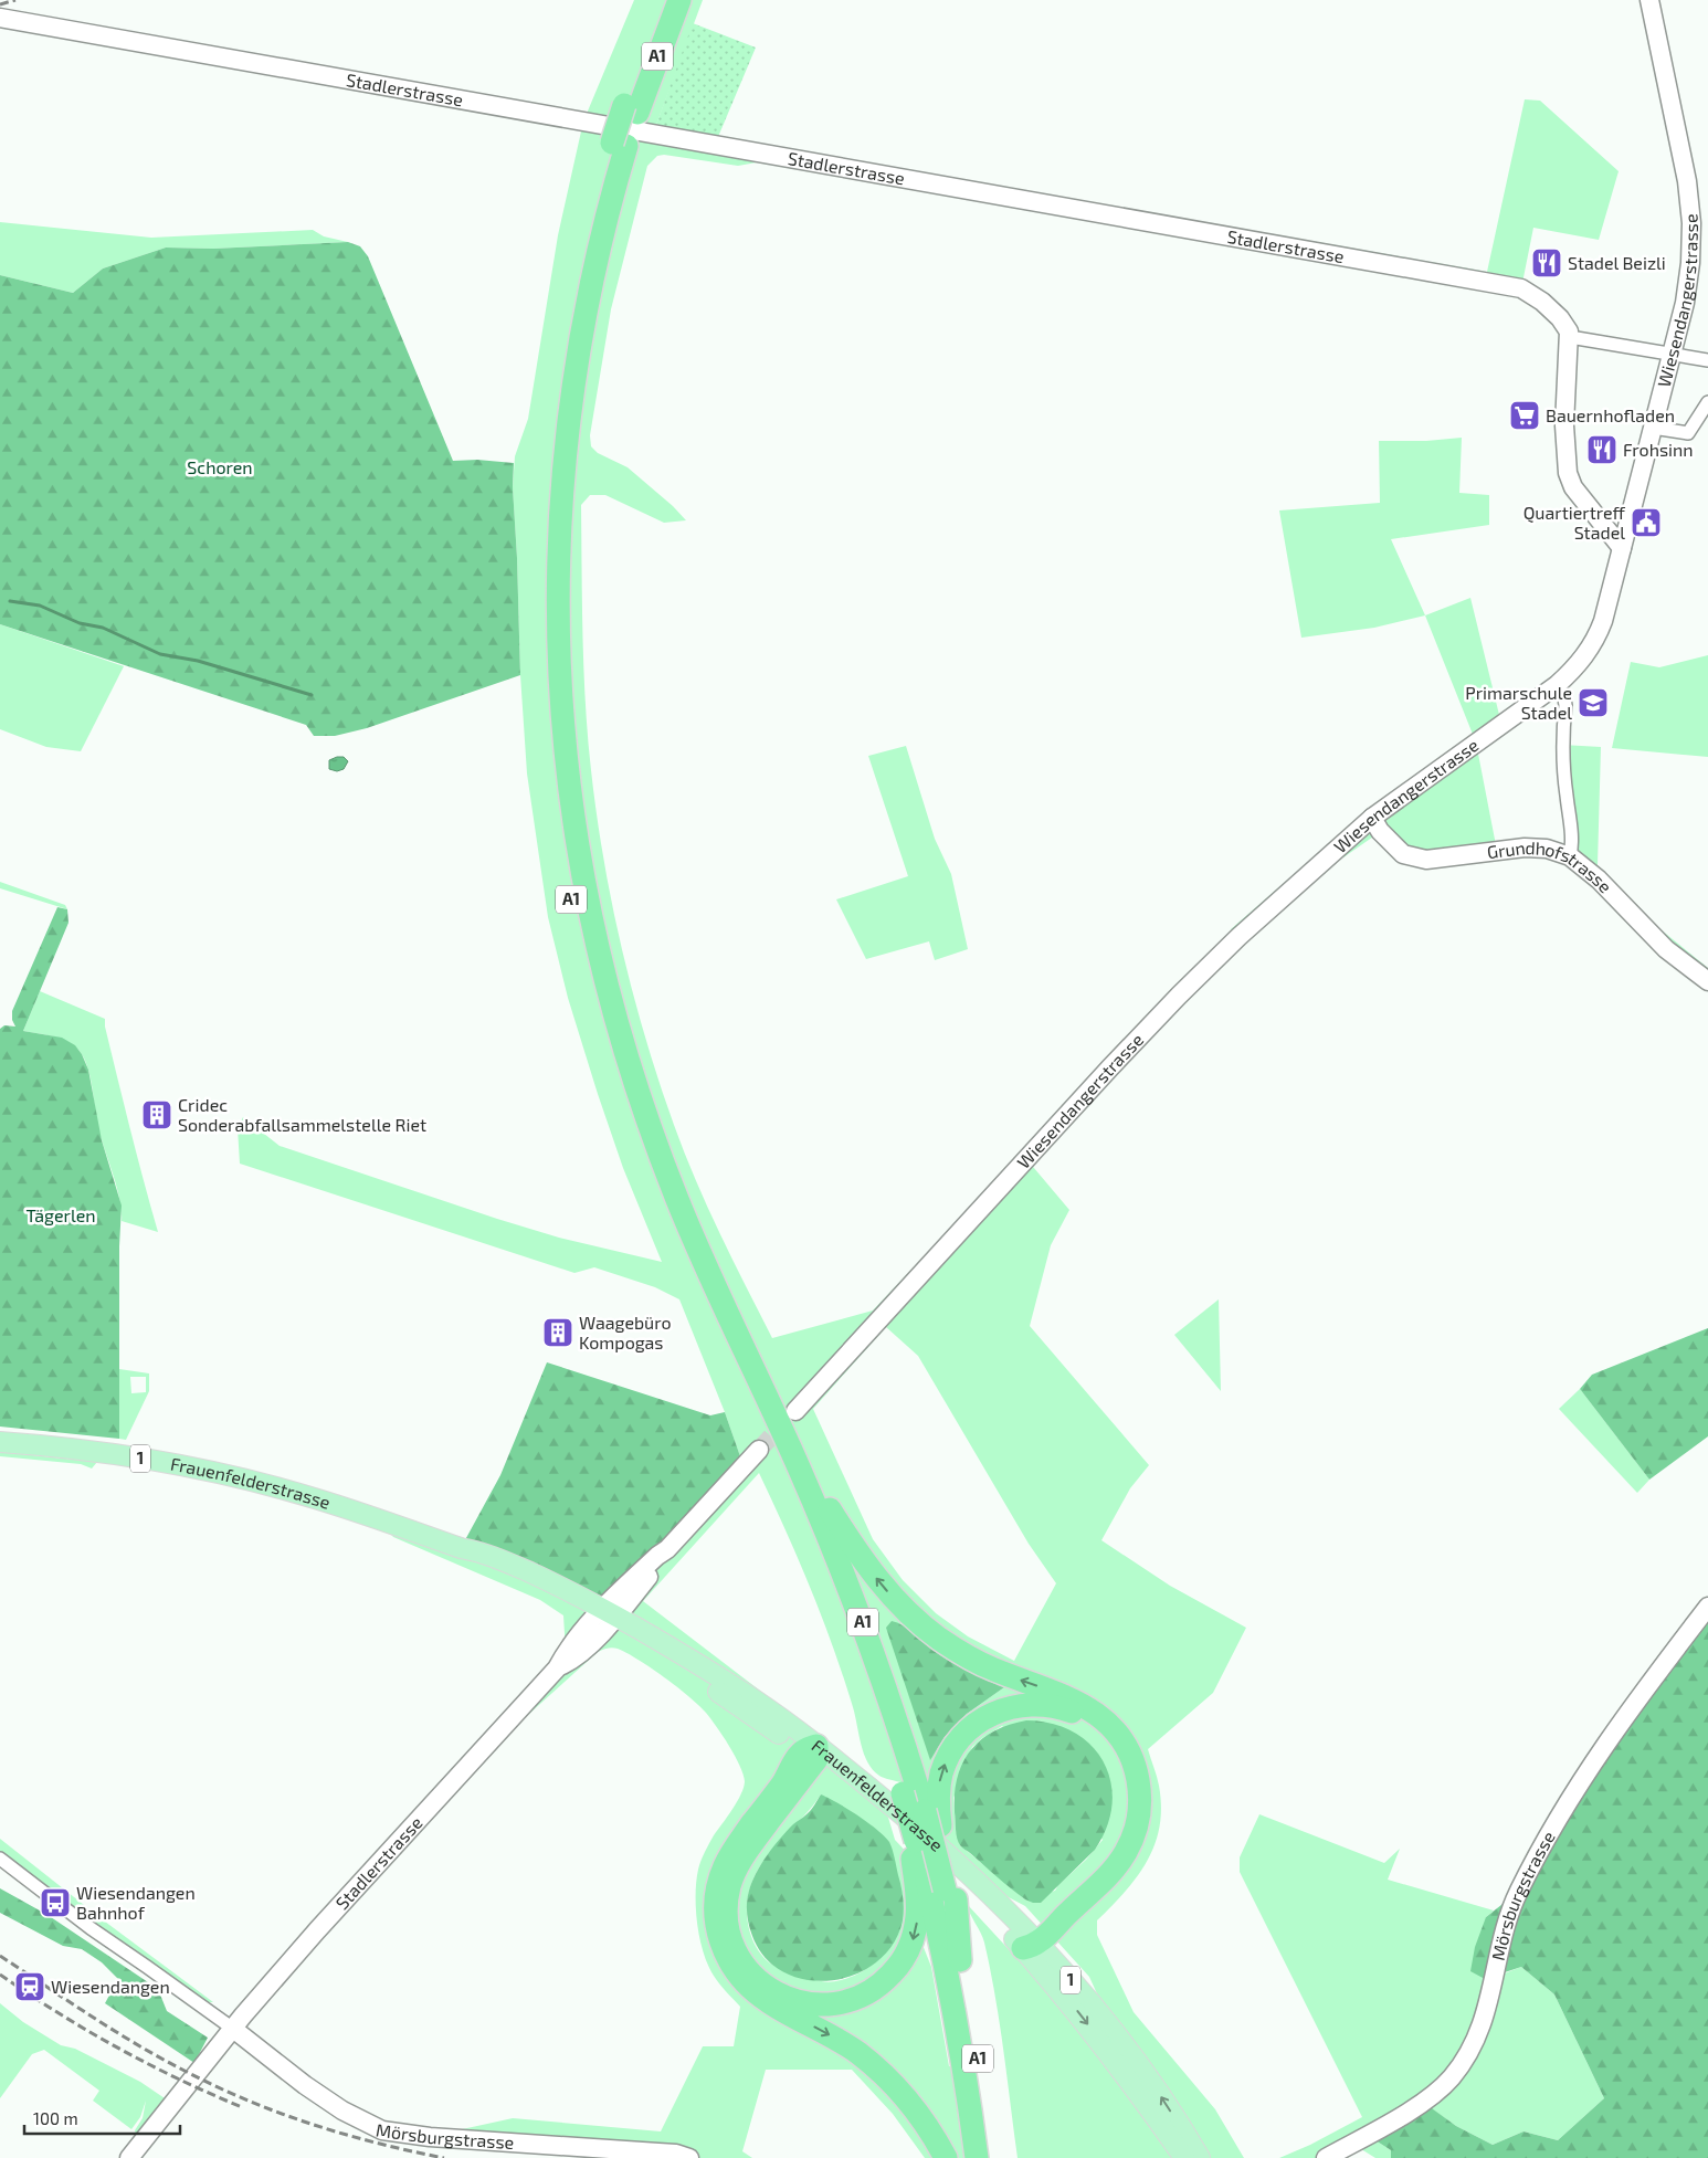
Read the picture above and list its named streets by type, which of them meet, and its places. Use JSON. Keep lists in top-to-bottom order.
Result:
{
  "streets": {
    "highway": ["A1"],
    "main road": ["1", "Frauenfelderstrasse"],
    "street": [
      "Stadlerstrasse",
      "Wiesendangerstrasse",
      "Grundhofstrasse",
      "Mörsburgstrasse"
    ]
  },
  "crossings": [
    ["Stadlerstrasse", "Frauenfelderstrasse"],
    ["Stadlerstrasse", "Mörsburgstrasse"],
    ["Wiesendangerstrasse", "Grundhofstrasse"]
  ],
  "parks": ["Schoren", "Tägerlen"],
  "places": {
    "restaurant": ["Stadel Beizli", "Frohsinn"],
    "supermarket": ["Bauernhofladen"],
    "public building": ["Quartiertreff Stadel"],
    "school or university": ["Primarschule Stadel"],
    "building": ["Cridec Sonderabfallsammelstelle Riet", "Waagebüro Kompogas"],
    "bus stop": ["Wiesendangen Bahnhof"],
    "station": ["Wiesendangen"]
  },
  "scale_bar": "100 m"
}
